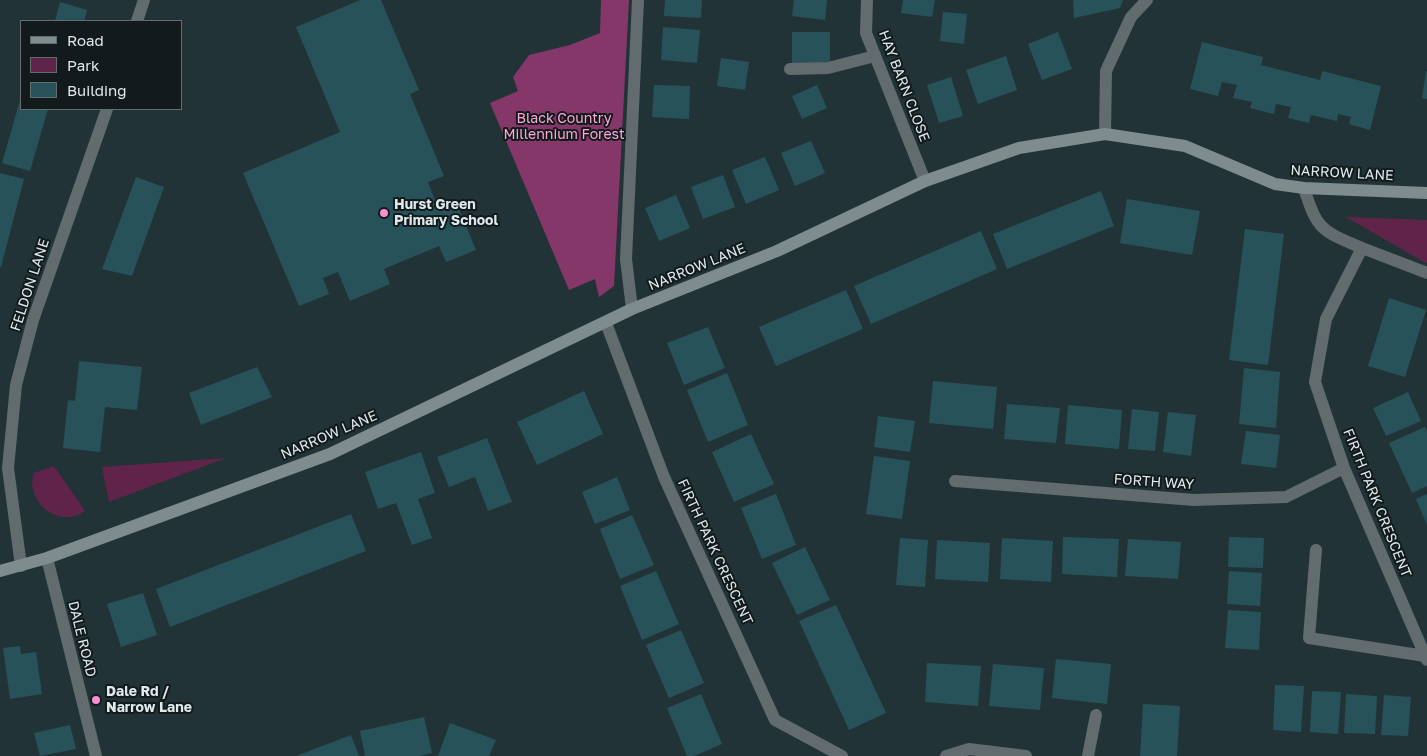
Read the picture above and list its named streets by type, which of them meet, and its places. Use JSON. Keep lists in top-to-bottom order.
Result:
{
  "streets": {
    "main road": ["NARROW LANE"],
    "street": [
      "HAY BARN CLOSE",
      "FELDON LANE",
      "FORTH WAY",
      "FIRTH PARK CRESCENT",
      "DALE ROAD"
    ]
  },
  "crossings": [
    ["HAY BARN CLOSE", "NARROW LANE"],
    ["NARROW LANE", "FELDON LANE"],
    ["NARROW LANE", "FIRTH PARK CRESCENT"],
    ["NARROW LANE", "DALE ROAD"],
    ["FORTH WAY", "FIRTH PARK CRESCENT"]
  ],
  "parks": ["Black Country Millennium Forest"],
  "places": ["Hurst Green Primary School", "Dale Rd / Narrow Lane"],
  "legend": ["Road", "Park", "Building"]
}
